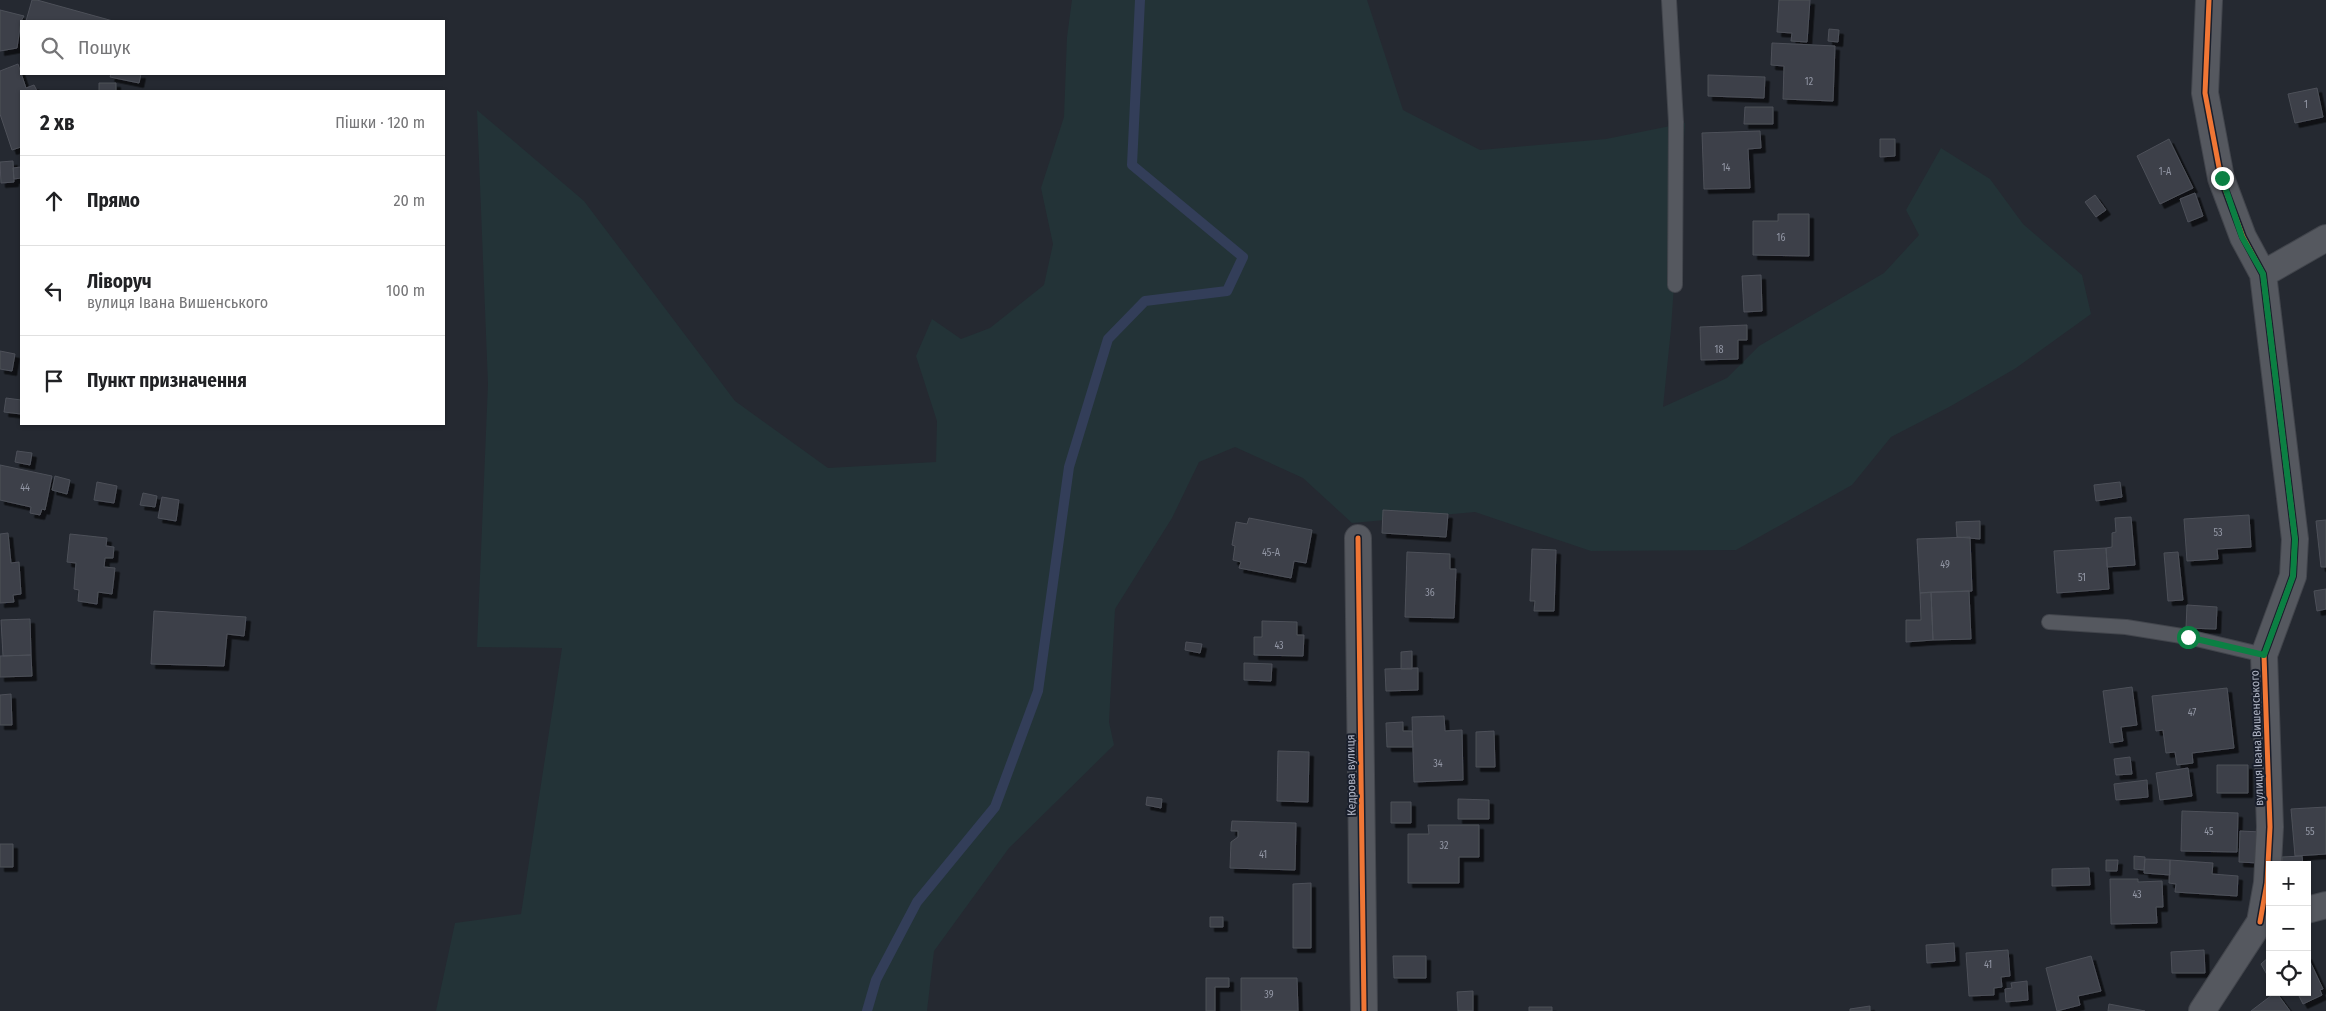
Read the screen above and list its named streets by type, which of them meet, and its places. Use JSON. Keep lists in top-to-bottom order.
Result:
{
  "streets": {
    "street": ["вулиця Івана Вишенського", "Кедрова вулиця"]
  },
  "house_numbers": [
    "12",
    "1",
    "14",
    "1-А",
    "16",
    "18",
    "44",
    "53",
    "45-А",
    "49",
    "51",
    "36",
    "43",
    "47",
    "34",
    "45",
    "55",
    "32",
    "41",
    "43",
    "41",
    "39"
  ],
  "page": {
    "search": "Пошук",
    "heading": ["2 хв", "Пішки · 120 m"],
    "list": [
      ["Прямо", "20 m"],
      ["Ліворуч", "вулиця Івана Вишенського", "100 m"],
      "Пункт призначення"
    ],
    "map_buttons": ["+", "−"]
  }
}
